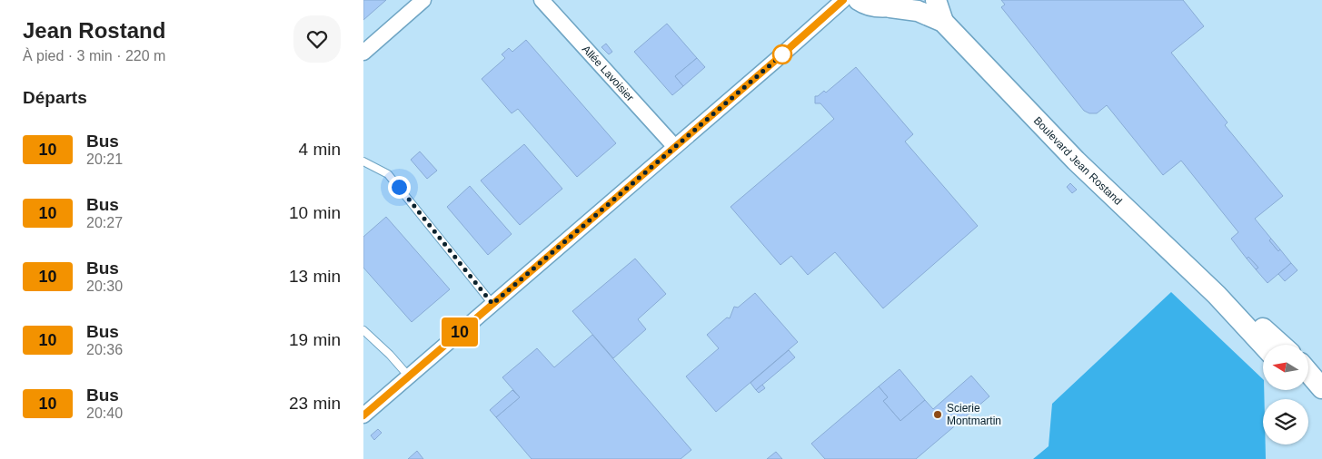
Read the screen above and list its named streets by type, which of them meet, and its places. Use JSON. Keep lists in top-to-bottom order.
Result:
{
  "streets": {
    "main road": ["Boulevard Jean Rostand"],
    "street": ["Allée Lavoisier"]
  },
  "places": ["Scierie Montmartin"],
  "lines": ["bus line 10"],
  "north": "left",
  "page": {
    "heading": [
      ["Jean Rostand", "À pied · 3 min · 220 m"],
      "Départs"
    ],
    "on_map": "10",
    "list": [
      {
        "mark": "10",
        "name": "Bus",
        "note": "20:21",
        "value": "4 min"
      },
      {
        "mark": "10",
        "name": "Bus",
        "note": "20:27",
        "value": "10 min"
      },
      {
        "mark": "10",
        "name": "Bus",
        "note": "20:30",
        "value": "13 min"
      },
      {
        "mark": "10",
        "name": "Bus",
        "note": "20:36",
        "value": "19 min"
      },
      {
        "mark": "10",
        "name": "Bus",
        "note": "20:40",
        "value": "23 min"
      }
    ]
  }
}
